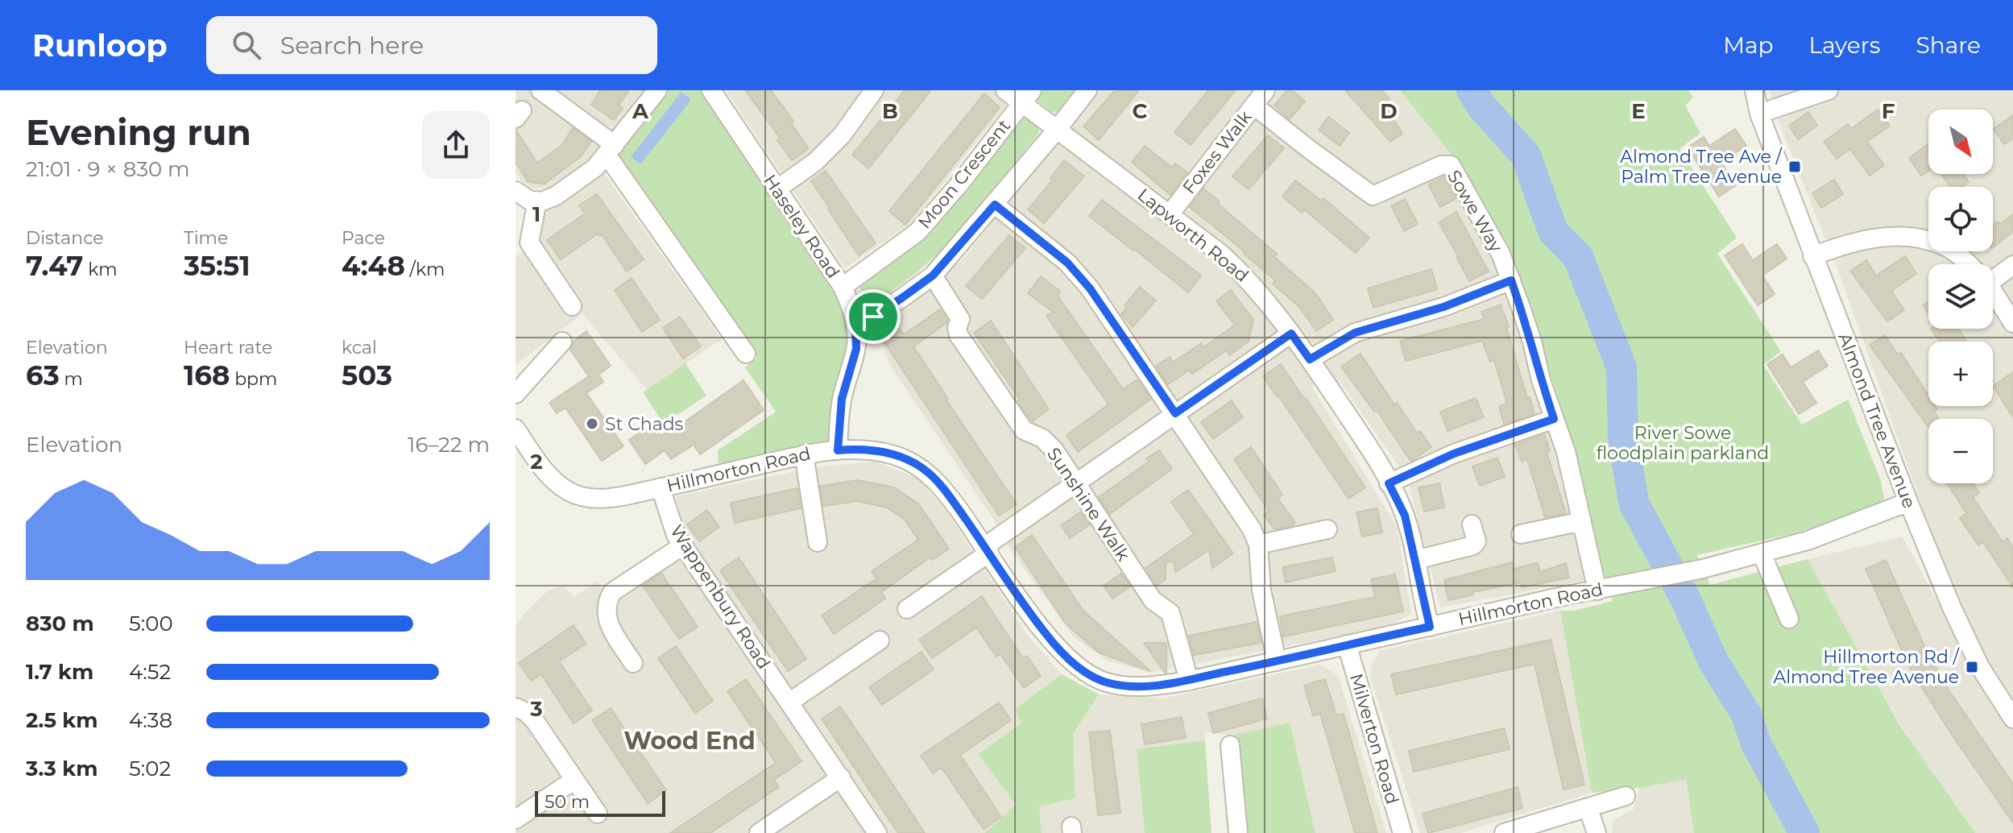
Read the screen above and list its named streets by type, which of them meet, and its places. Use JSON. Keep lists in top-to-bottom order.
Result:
{
  "streets": {
    "street": [
      "Foxes Walk",
      "Moon Crescent",
      "Sowe Way",
      "Haseley Road",
      "Lapworth Road",
      "Almond Tree Avenue",
      "Hillmorton Road",
      "Sunshine Walk",
      "Wappenbury Road",
      "Milverton Road"
    ]
  },
  "crossings": [
    ["Foxes Walk", "Sowe Way"],
    ["Foxes Walk", "Lapworth Road"],
    ["Moon Crescent", "Haseley Road"],
    ["Moon Crescent", "Lapworth Road"],
    ["Sowe Way", "Hillmorton Road"],
    ["Haseley Road", "Hillmorton Road"],
    ["Lapworth Road", "Hillmorton Road"],
    ["Almond Tree Avenue", "Hillmorton Road"],
    ["Hillmorton Road", "Sunshine Walk"],
    ["Hillmorton Road", "Wappenbury Road"],
    ["Hillmorton Road", "Milverton Road"]
  ],
  "districts": ["Wood End"],
  "parks": ["River Sowe floodplain parkland"],
  "places": {
    "transit": ["Almond Tree Ave / Palm Tree Avenue", "Hillmorton Rd / Almond Tree Avenue"],
    "other": ["St Chads"]
  },
  "scale_bar": "50 m",
  "north": "bottom right",
  "page": {
    "header": "Runloop",
    "search": "Search here",
    "nav": ["Map", "Layers", "Share"],
    "heading": ["Evening run", "21:01 · 9 × 830 m"],
    "map_buttons": ["+", "−"],
    "stats": [
      ["Distance", "7.47 km"],
      ["Time", "35:51"],
      ["Pace", "4:48 /km"],
      ["Elevation", "63 m"],
      ["Heart rate", "168 bpm"],
      ["kcal", "503"]
    ],
    "chart": ["Elevation", "16–22 m"],
    "list": [
      {
        "name": "830 m",
        "note": "5:00"
      },
      {
        "name": "1.7 km",
        "note": "4:52"
      },
      {
        "name": "2.5 km",
        "note": "4:38"
      },
      {
        "name": "3.3 km",
        "note": "5:02"
      }
    ],
    "scale": "50 m"
  },
  "grid": {
    "columns": [
      "A",
      "B",
      "C",
      "D",
      "E",
      "F"
    ],
    "rows": ["1", "2", "3"]
  }
}
